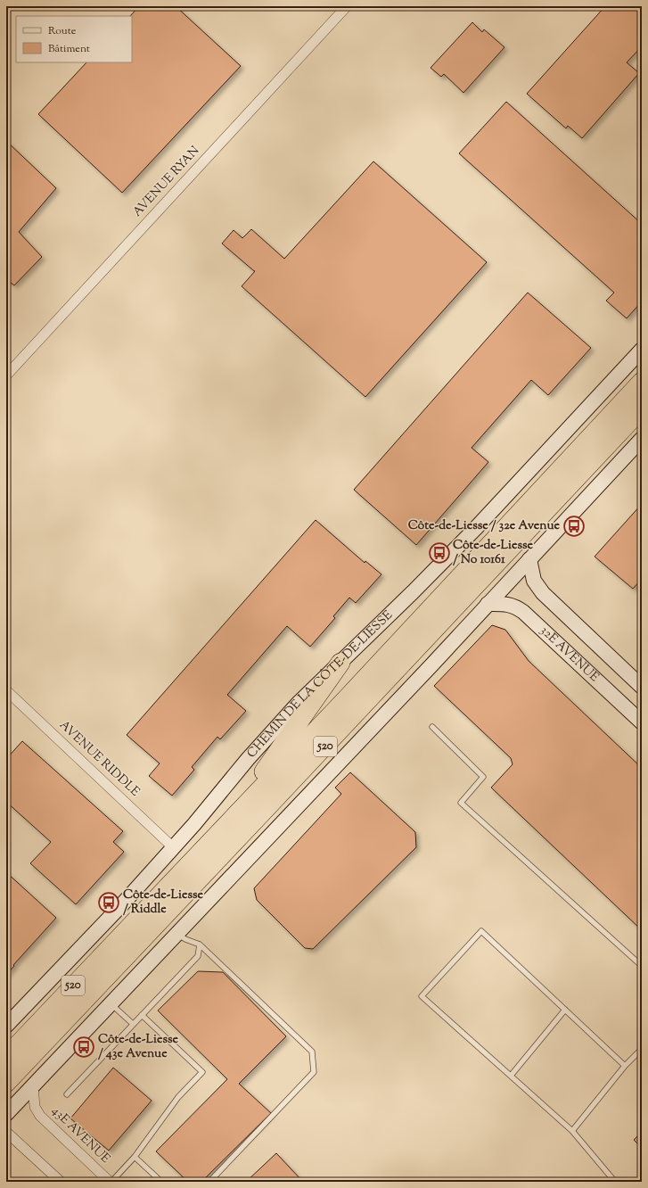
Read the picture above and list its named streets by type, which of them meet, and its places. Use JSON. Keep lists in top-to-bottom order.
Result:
{
  "streets": {
    "highway": ["520"],
    "main road": ["32E AVENUE", "CHEMIN DE LA CÔTE-DE-LIESSE"],
    "street": ["AVENUE RYAN", "AVENUE RIDDLE", "43E AVENUE"]
  },
  "crossings": [
    ["CHEMIN DE LA CÔTE-DE-LIESSE", "AVENUE RIDDLE"]
  ],
  "places": {
    "bus stop": [
      "Côte-de-Liesse / 32e Avenue",
      "Côte-de-Liesse / No 10161",
      "Côte-de-Liesse / Riddle",
      "Côte-de-Liesse / 43e Avenue"
    ]
  },
  "legend": ["Route", "Bâtiment"]
}
